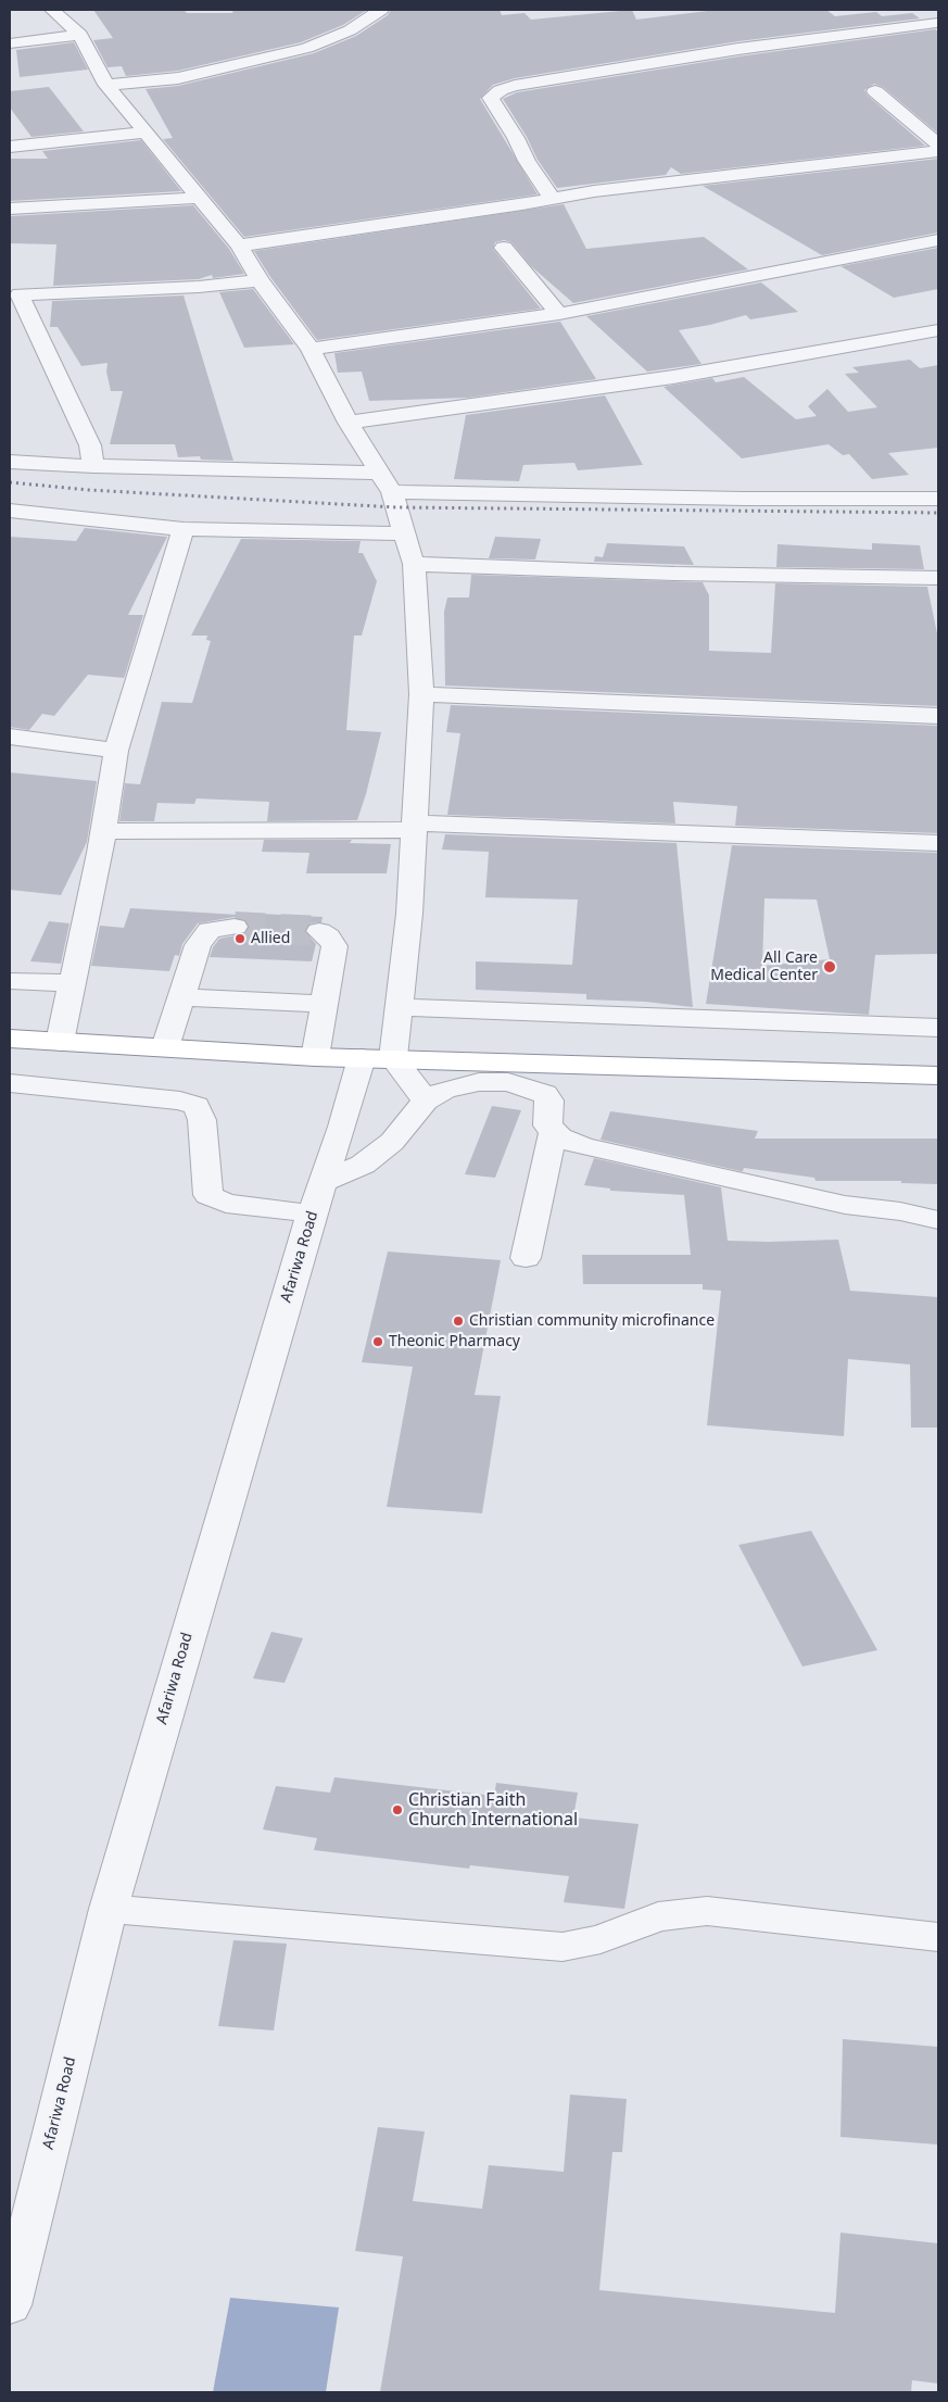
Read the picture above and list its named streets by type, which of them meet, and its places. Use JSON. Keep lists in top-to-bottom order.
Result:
{
  "streets": {
    "street": ["Afariwa Road"]
  },
  "places": [
    "Allied",
    "All Care Medical Center",
    "Christian community microfinance",
    "Theonic Pharmacy",
    "Christian Faith Church International"
  ]
}
